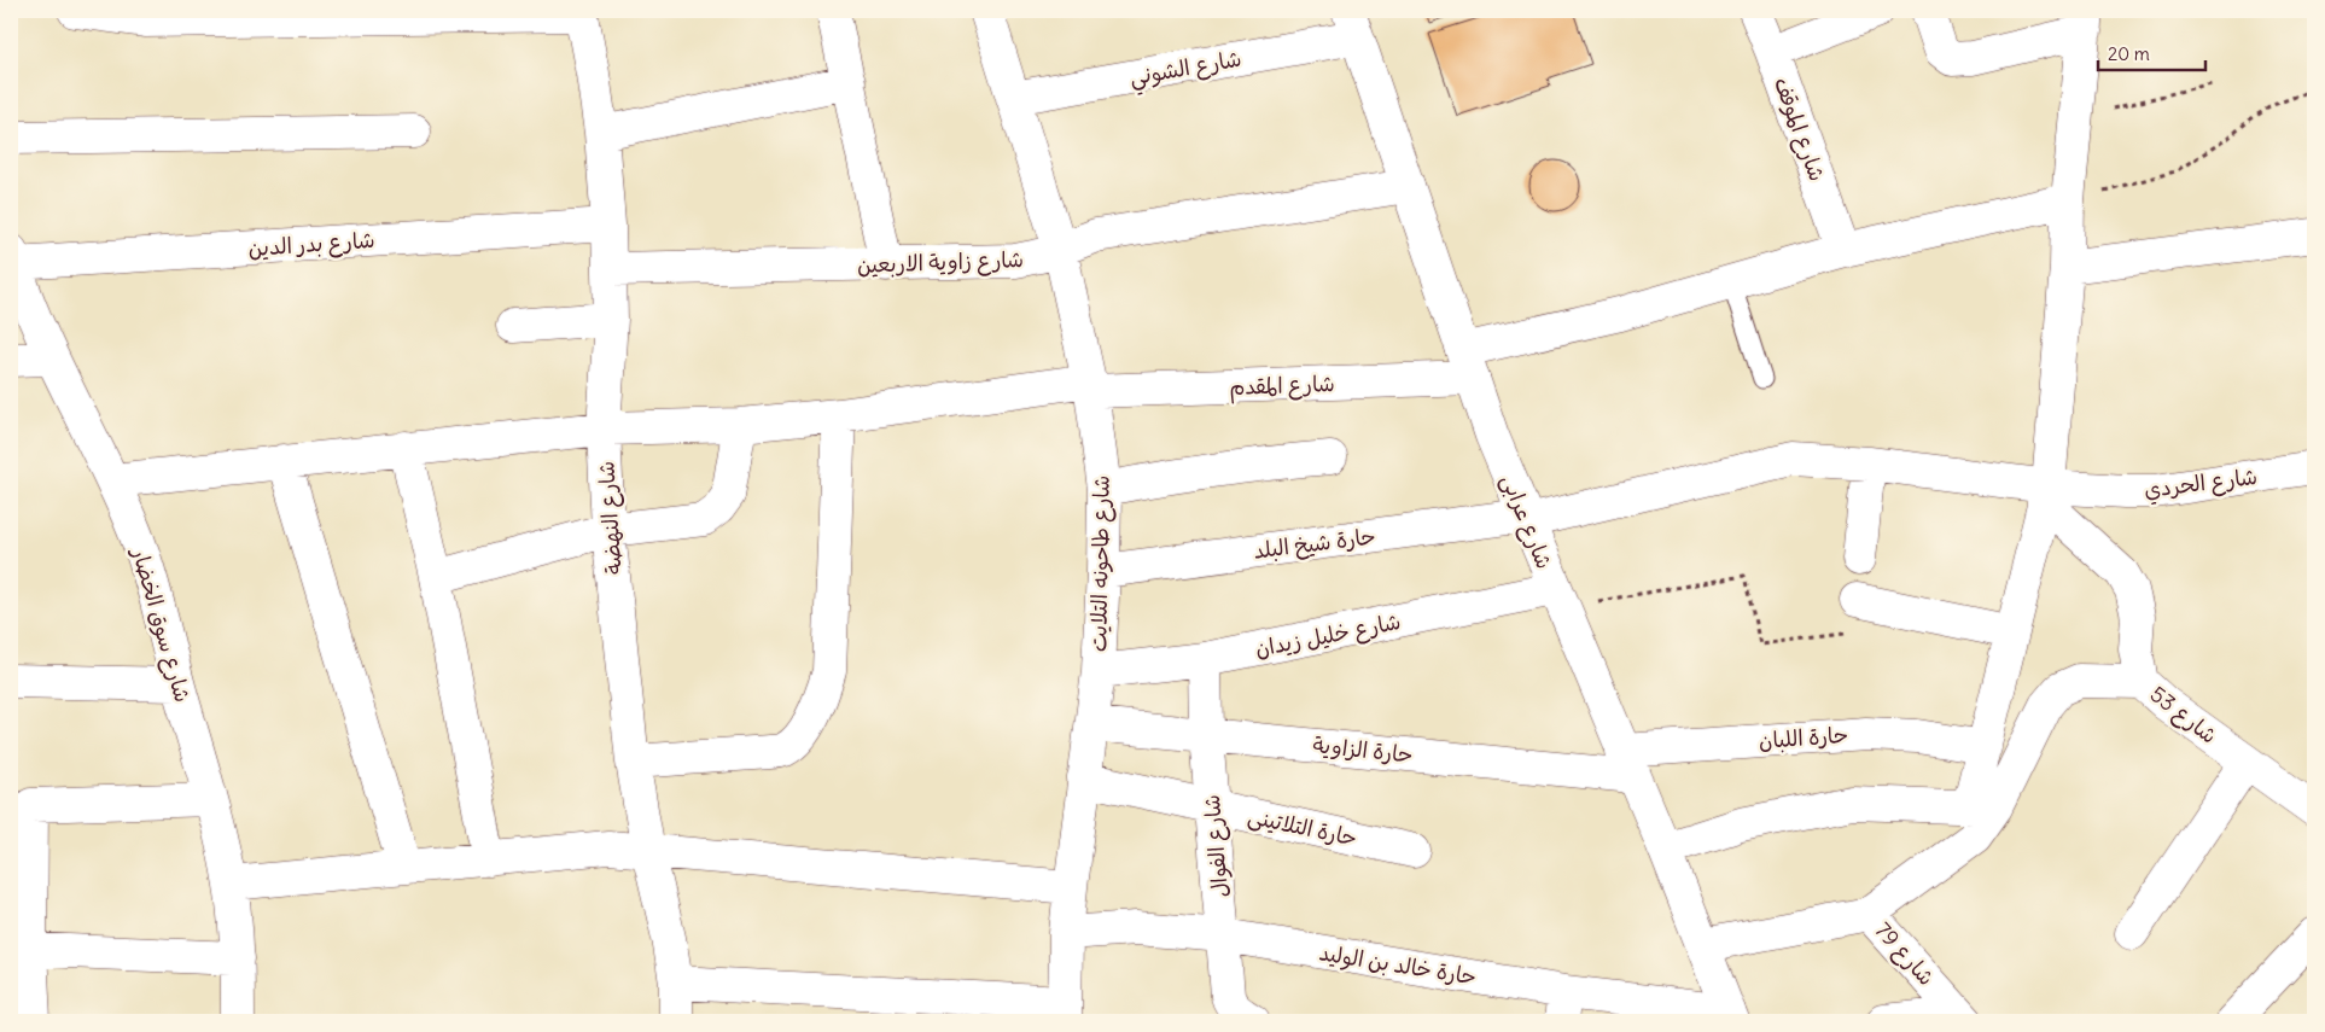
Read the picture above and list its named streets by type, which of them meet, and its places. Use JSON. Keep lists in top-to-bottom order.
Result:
{
  "streets": {
    "street": [
      "شارع الشوني",
      "شارع الموقف",
      "شارع بدر الدين",
      "شارع زاوية الاربعين",
      "شارع المقدم",
      "شارع الحردي",
      "شارع النهضة",
      "شارع عرابى",
      "حارة شيخ البلد",
      "شارع طاحونه التلايت",
      "شارع سوق الخضار",
      "شارع خليل زيدان",
      "شارع 53",
      "حارة اللبان",
      "حارة الزاوية",
      "حارة التلاتينى",
      "شارع الفوال",
      "شارع 79",
      "حارة خالد بن الوليد"
    ]
  },
  "crossings": [
    ["شارع الشوني", "شارع عرابى"],
    ["شارع الشوني", "شارع طاحونه التلايت"],
    ["شارع الموقف", "شارع المقدم"],
    ["شارع بدر الدين", "شارع النهضة"],
    ["شارع بدر الدين", "شارع سوق الخضار"],
    ["شارع زاوية الاربعين", "شارع النهضة"],
    ["شارع زاوية الاربعين", "شارع عرابى"],
    ["شارع زاوية الاربعين", "شارع طاحونه التلايت"],
    ["شارع المقدم", "شارع النهضة"],
    ["شارع المقدم", "شارع عرابى"],
    ["شارع المقدم", "شارع طاحونه التلايت"],
    ["شارع المقدم", "شارع سوق الخضار"],
    ["شارع الحردي", "حارة شيخ البلد"],
    ["شارع الحردي", "شارع 53"],
    ["شارع عرابى", "حارة شيخ البلد"],
    ["شارع عرابى", "شارع خليل زيدان"],
    ["شارع عرابى", "حارة اللبان"],
    ["شارع عرابى", "حارة الزاوية"],
    ["شارع عرابى", "حارة خالد بن الوليد"],
    ["حارة شيخ البلد", "شارع طاحونه التلايت"],
    ["شارع طاحونه التلايت", "شارع خليل زيدان"],
    ["شارع طاحونه التلايت", "حارة الزاوية"],
    ["شارع طاحونه التلايت", "حارة التلاتينى"],
    ["شارع طاحونه التلايت", "حارة خالد بن الوليد"],
    ["شارع خليل زيدان", "شارع الفوال"],
    ["حارة اللبان", "حارة الزاوية"],
    ["حارة الزاوية", "شارع الفوال"],
    ["حارة التلاتينى", "شارع الفوال"],
    ["شارع الفوال", "حارة خالد بن الوليد"]
  ],
  "scale_bar": "20 m"
}
